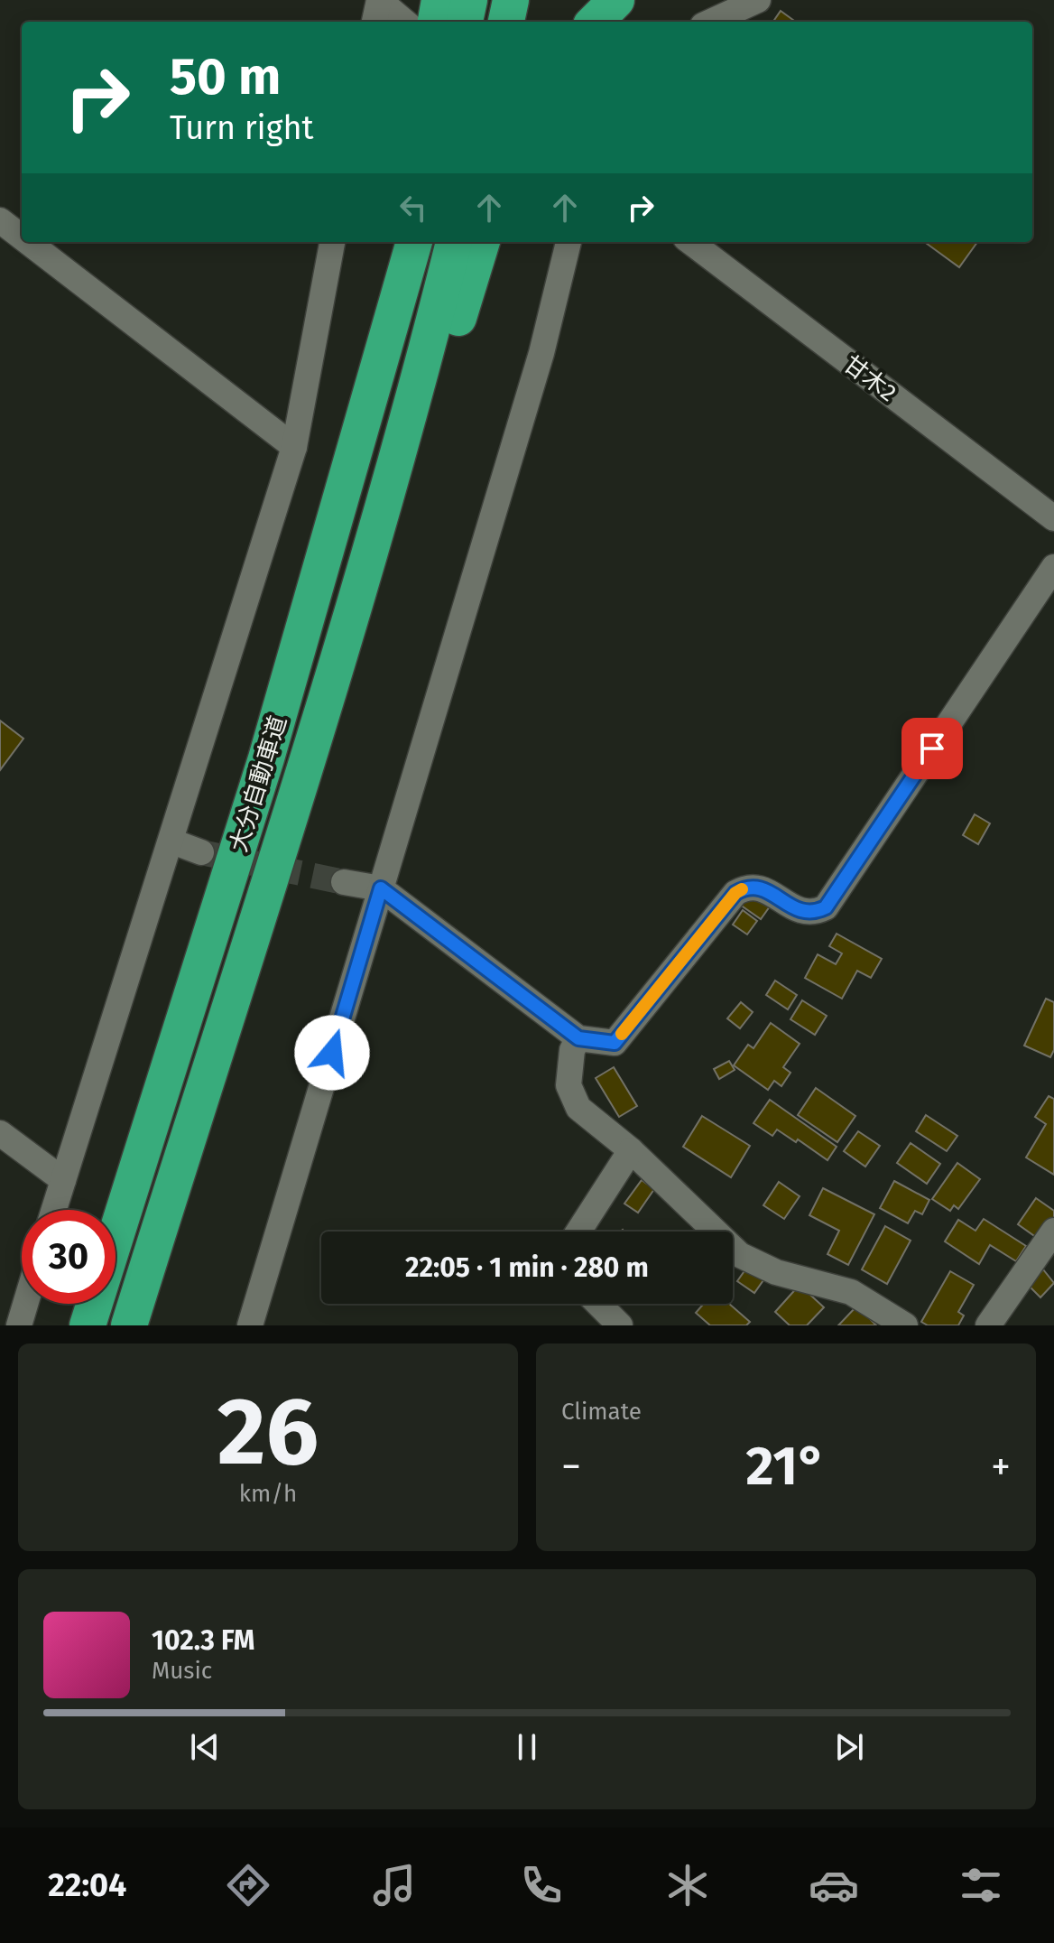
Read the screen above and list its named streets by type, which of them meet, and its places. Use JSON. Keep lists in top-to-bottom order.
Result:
{
  "streets": {
    "highway": ["大分自動車道"],
    "street": ["甘木2"]
  },
  "page": {
    "turn": ["50 m", "Turn right"],
    "limit": "30",
    "trip": "22:05 · 1 min · 280 m",
    "tile": [
      ["26", "km/h"],
      "Climate"
    ],
    "heat": ["−", "21°", "+"],
    "song": ["102.3 FM", "Music"],
    "tabs": "22:04"
  }
}
